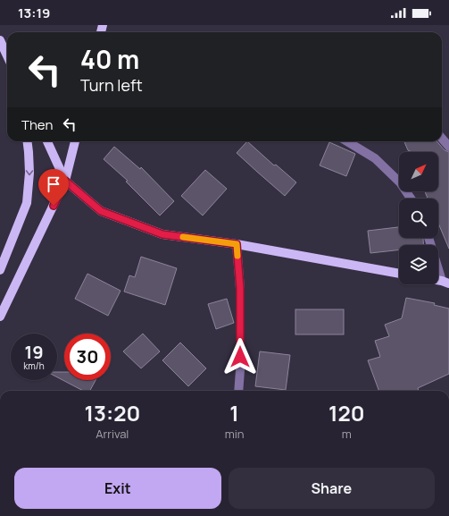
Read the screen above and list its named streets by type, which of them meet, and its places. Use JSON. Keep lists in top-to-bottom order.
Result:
{
  "north": "top right",
  "page": {
    "status": "13:19",
    "turn": ["40 m", "Turn left"],
    "then": "Then",
    "speed": "19 km/h",
    "limit": "30",
    "eta": [
      "13:20",
      "Arrival",
      "1",
      "min",
      "120",
      "m"
    ],
    "buttons": ["Exit", "Share"]
  }
}
